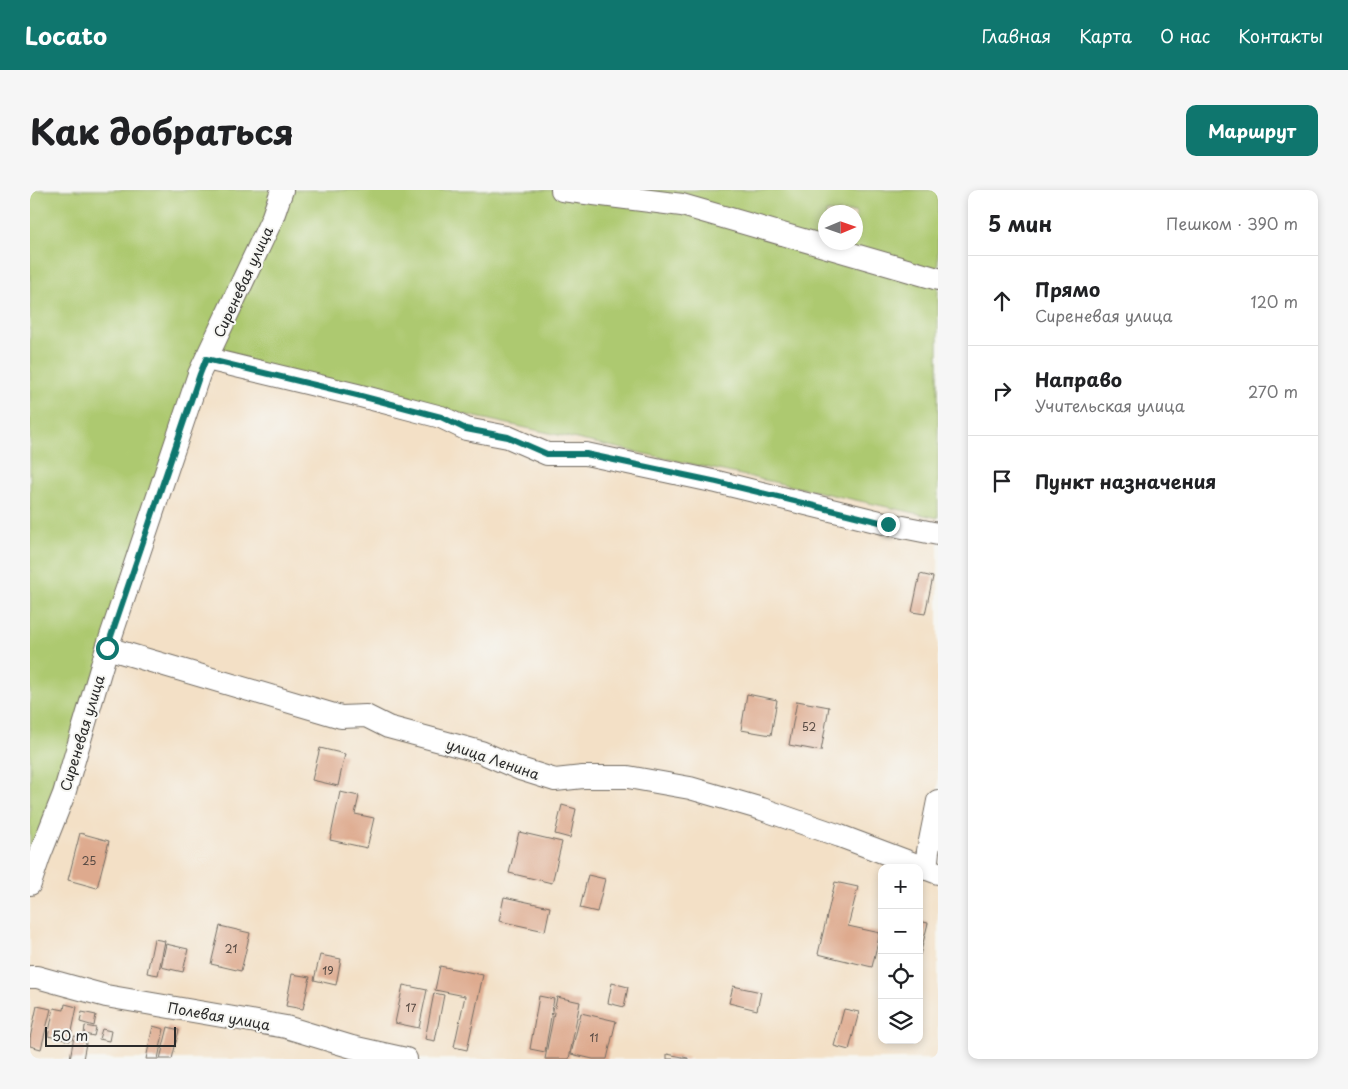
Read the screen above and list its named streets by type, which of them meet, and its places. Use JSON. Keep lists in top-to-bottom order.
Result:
{
  "streets": {
    "street": ["Сиреневая улица", "улица Ленина", "Полевая улица"]
  },
  "crossings": [
    ["Сиреневая улица", "улица Ленина"]
  ],
  "house_numbers": [
    "52",
    "25",
    "21",
    "19",
    "17",
    "11"
  ],
  "scale_bar": "50 m",
  "north": "right",
  "page": {
    "header": "Locato",
    "nav": [
      "Главная",
      "Карта",
      "О нас",
      "Контакты"
    ],
    "title": "Как добраться",
    "buttons": "Маршрут",
    "heading": ["5 мин", "Пешком · 390 m"],
    "list": [
      ["Прямо", "Сиреневая улица", "120 m"],
      ["Направо", "Учительская улица", "270 m"],
      "Пункт назначения"
    ],
    "map_buttons": ["+", "−"],
    "scale": "50 m"
  }
}
